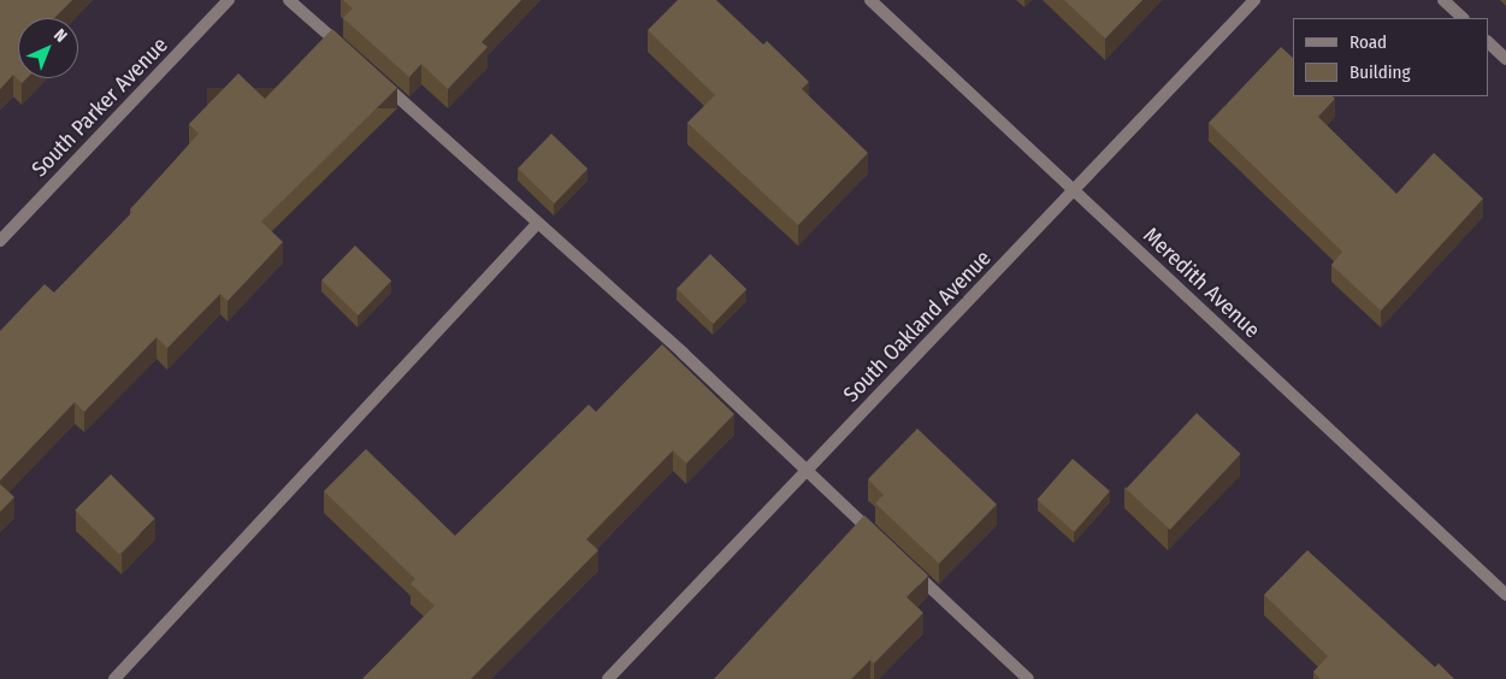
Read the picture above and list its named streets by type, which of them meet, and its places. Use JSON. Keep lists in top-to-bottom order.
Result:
{
  "streets": {
    "street": ["South Parker Avenue", "Meredith Avenue", "South Oakland Avenue"]
  },
  "crossings": [
    ["Meredith Avenue", "South Oakland Avenue"]
  ],
  "legend": ["Road", "Building"],
  "north": "top right"
}
